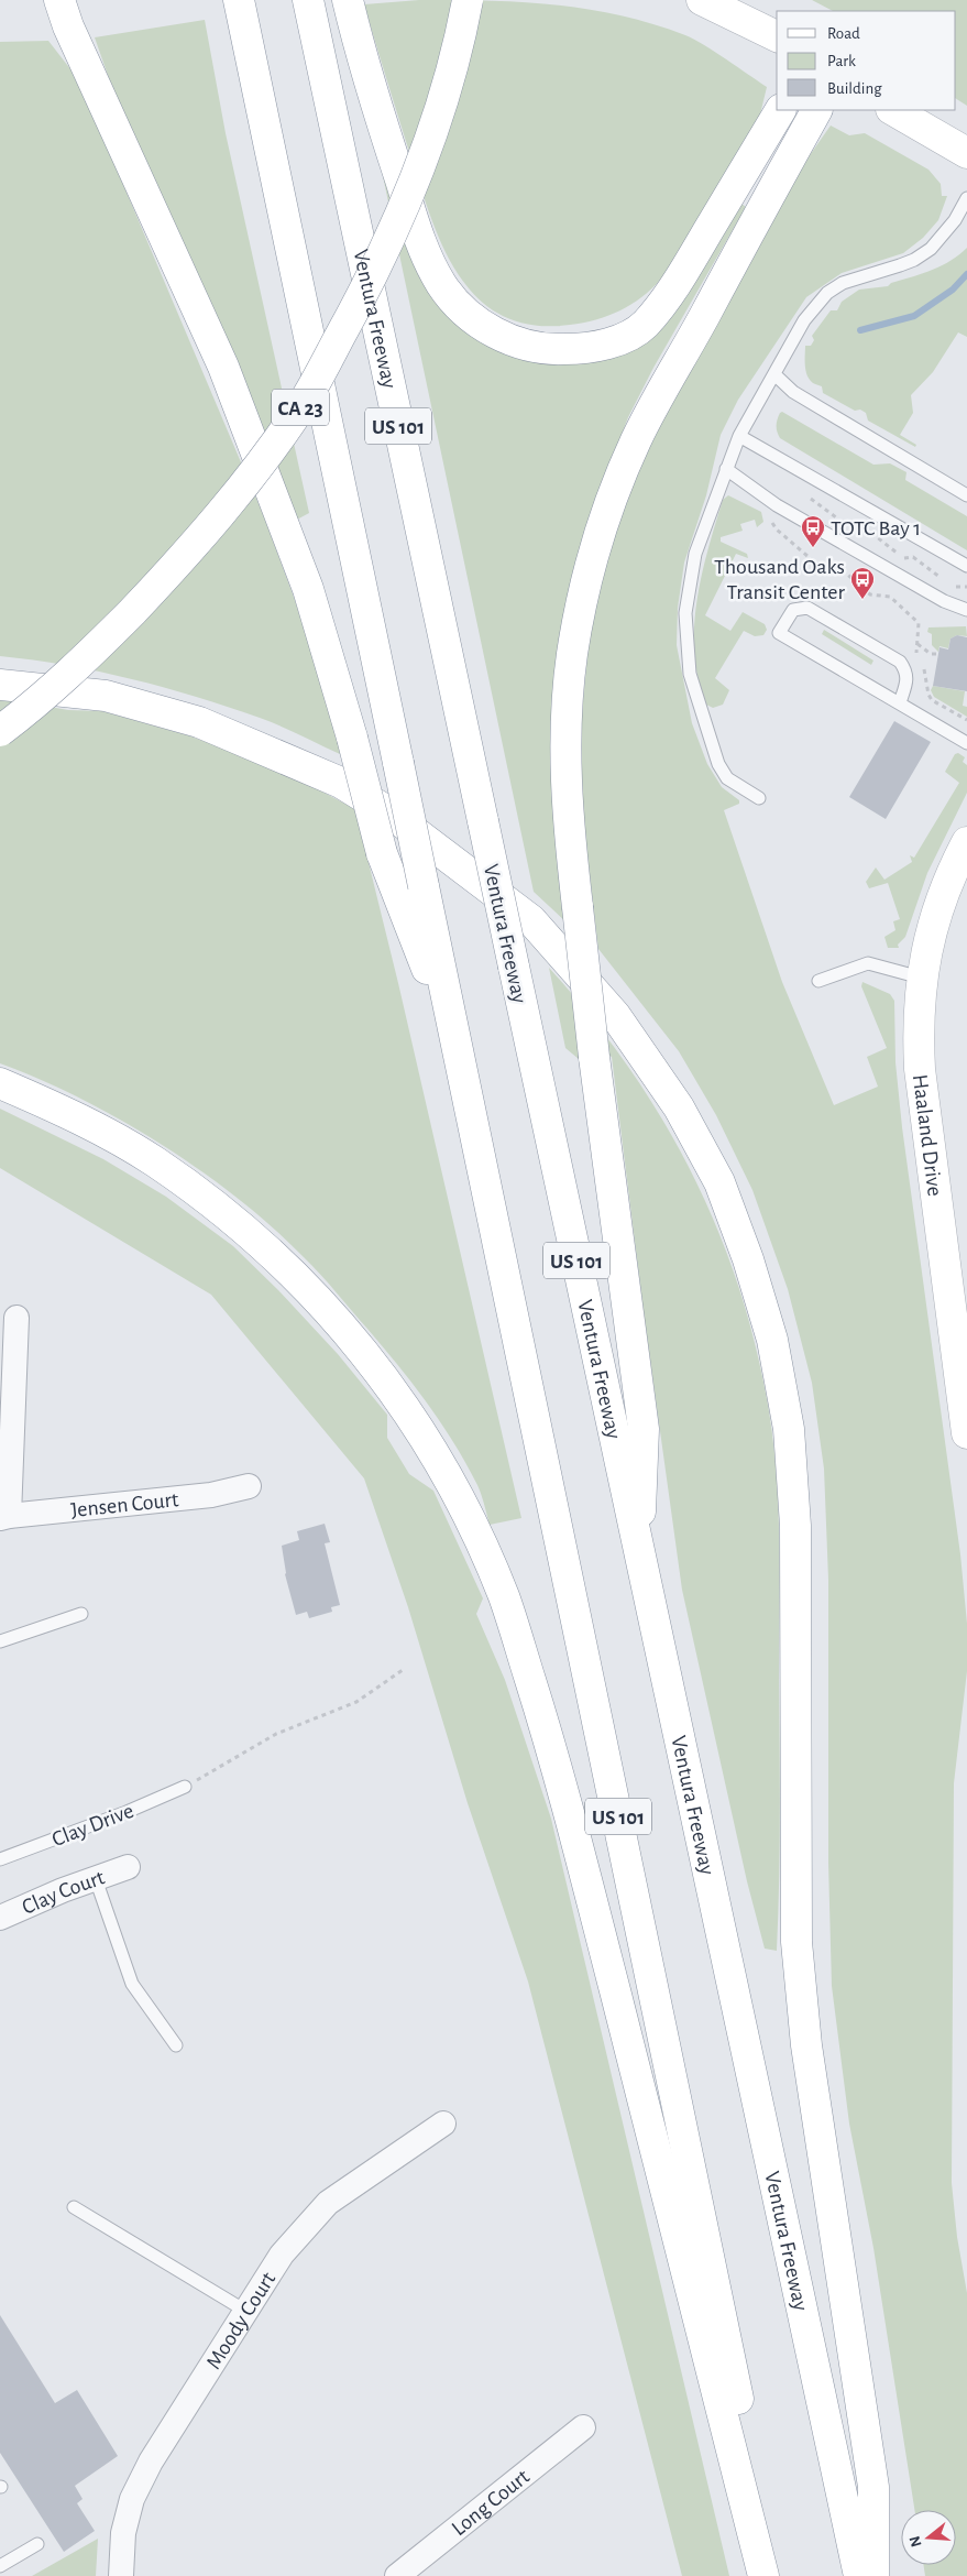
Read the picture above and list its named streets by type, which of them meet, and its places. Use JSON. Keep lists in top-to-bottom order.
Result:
{
  "streets": {
    "main road": [
      "Ventura Freeway",
      "CA 23",
      "US 101",
      "Haaland Drive"
    ],
    "street": [
      "Jensen Court",
      "Clay Court",
      "Moody Court",
      "Long Court"
    ],
    "lane": ["Clay Drive"]
  },
  "places": {
    "bus stop": ["TOTC Bay 1", "Thousand Oaks Transit Center"]
  },
  "legend": ["Road", "Park", "Building"],
  "north": "left"
}
